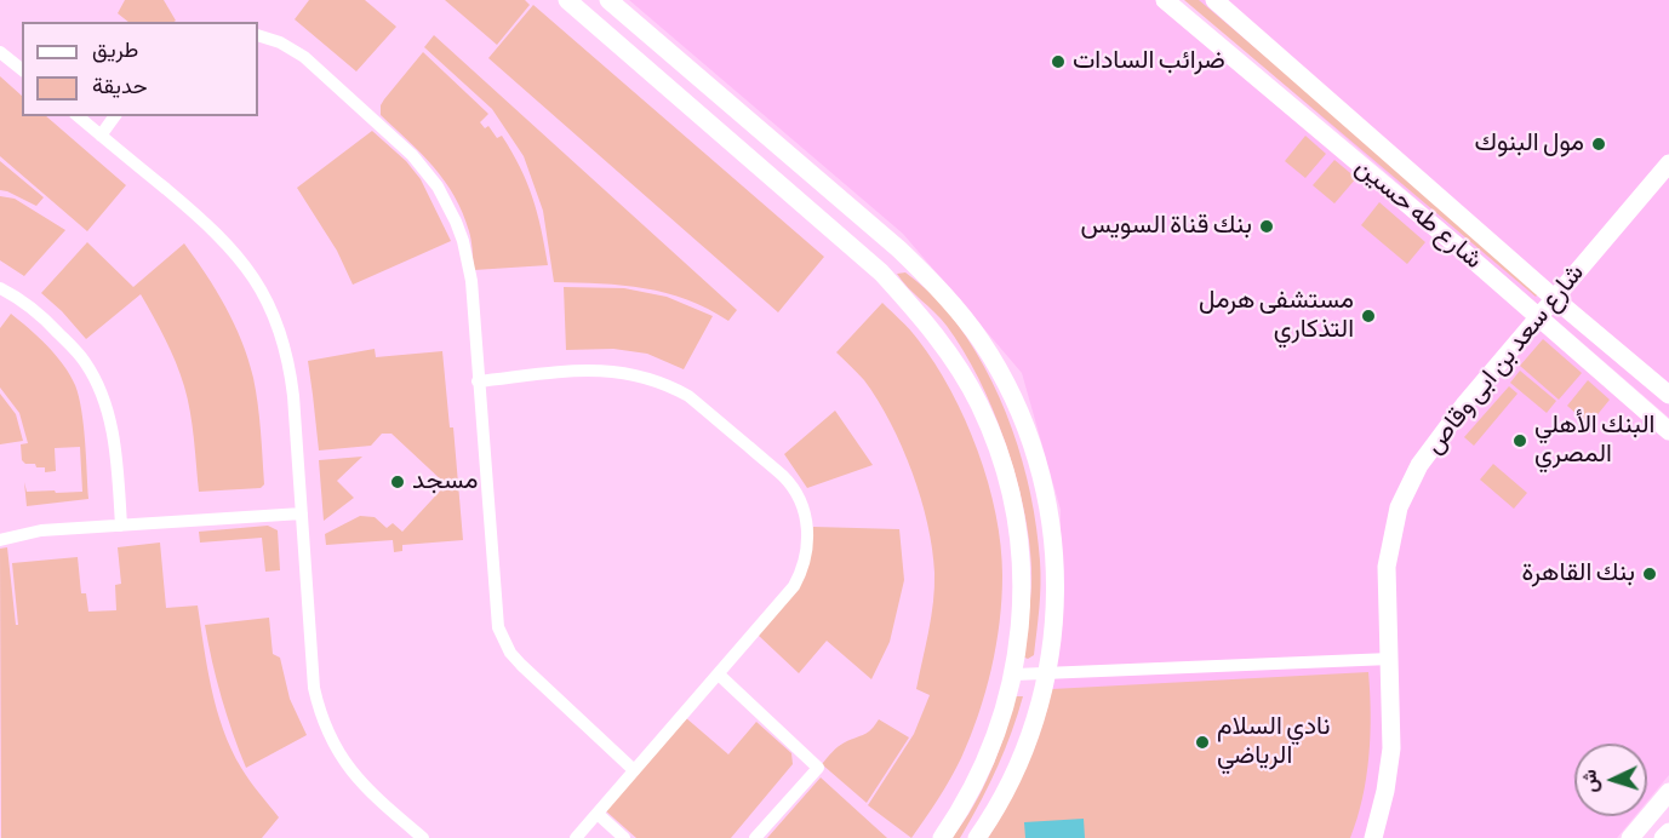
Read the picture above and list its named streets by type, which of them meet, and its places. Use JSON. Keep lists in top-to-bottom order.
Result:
{
  "streets": {
    "street": ["شارع طه حسين", "شارع سعد بن ابى وقاص"]
  },
  "crossings": [
    ["شارع طه حسين", "شارع سعد بن ابى وقاص"]
  ],
  "places": [
    "ضرائب السادات",
    "مول البنوك",
    "بنك قناة السويس",
    "مستشفى هرمل التذكاري",
    "البنك الأهلي المصري",
    "مسجد",
    "بنك القاهرة",
    "نادي السلام الرياضي"
  ],
  "legend": ["طريق", "حديقة"],
  "north": "left"
}
